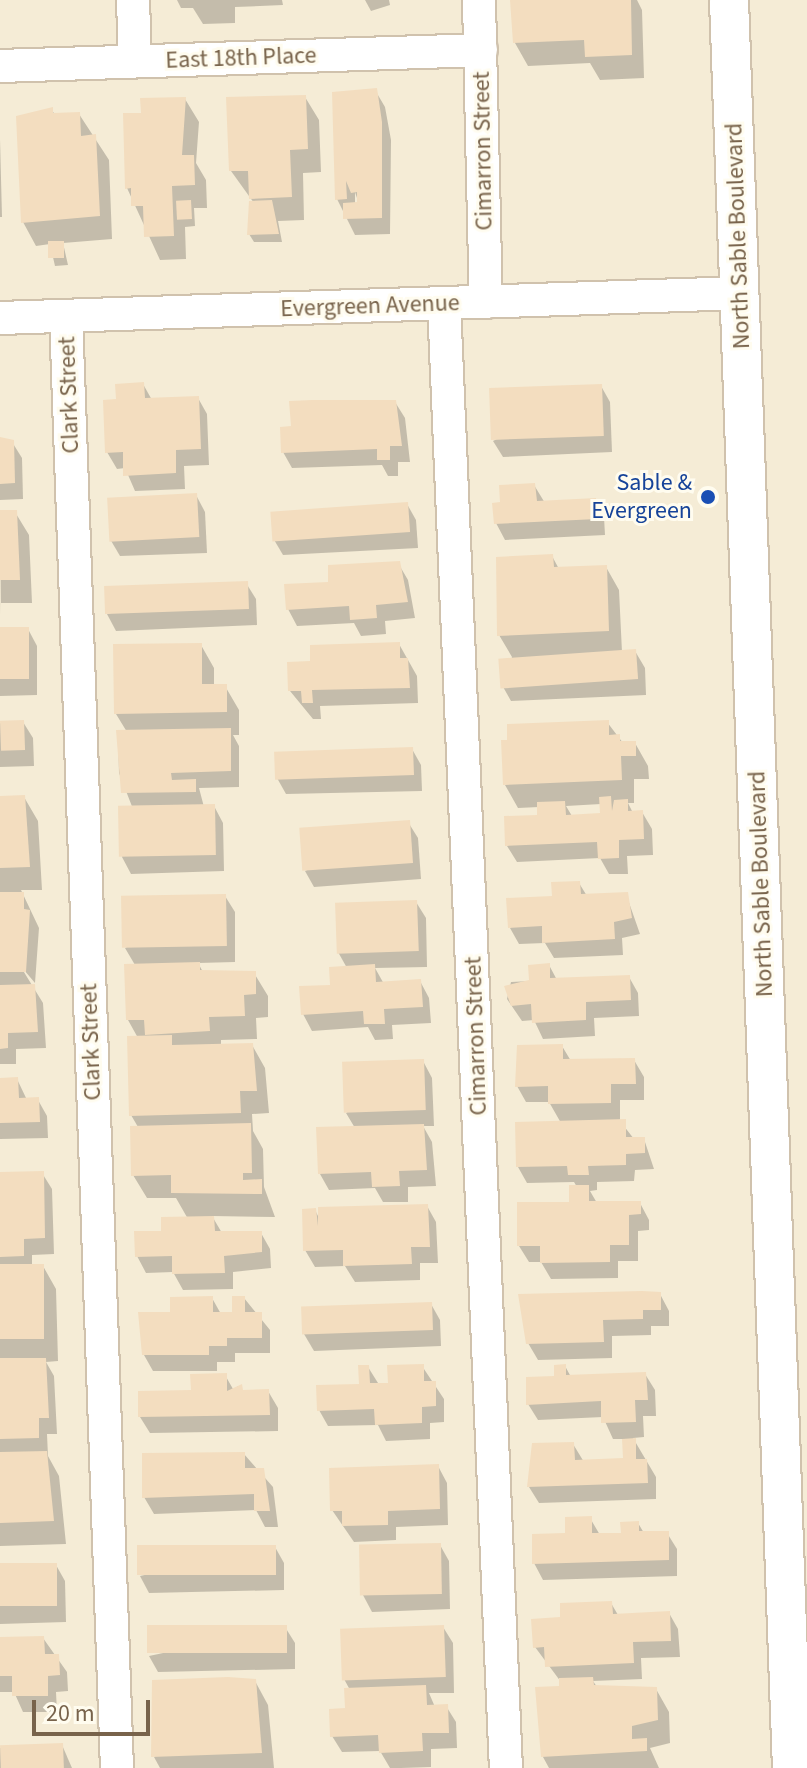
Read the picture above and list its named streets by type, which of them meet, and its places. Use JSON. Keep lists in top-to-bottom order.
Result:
{
  "streets": {
    "street": [
      "East 18th Place",
      "Cimarron Street",
      "North Sable Boulevard",
      "Evergreen Avenue",
      "Clark Street"
    ]
  },
  "crossings": [
    ["East 18th Place", "Cimarron Street"],
    ["Cimarron Street", "Evergreen Avenue"],
    ["North Sable Boulevard", "Evergreen Avenue"],
    ["Evergreen Avenue", "Clark Street"]
  ],
  "places": ["Sable & Evergreen"],
  "scale_bar": "20 m"
}
